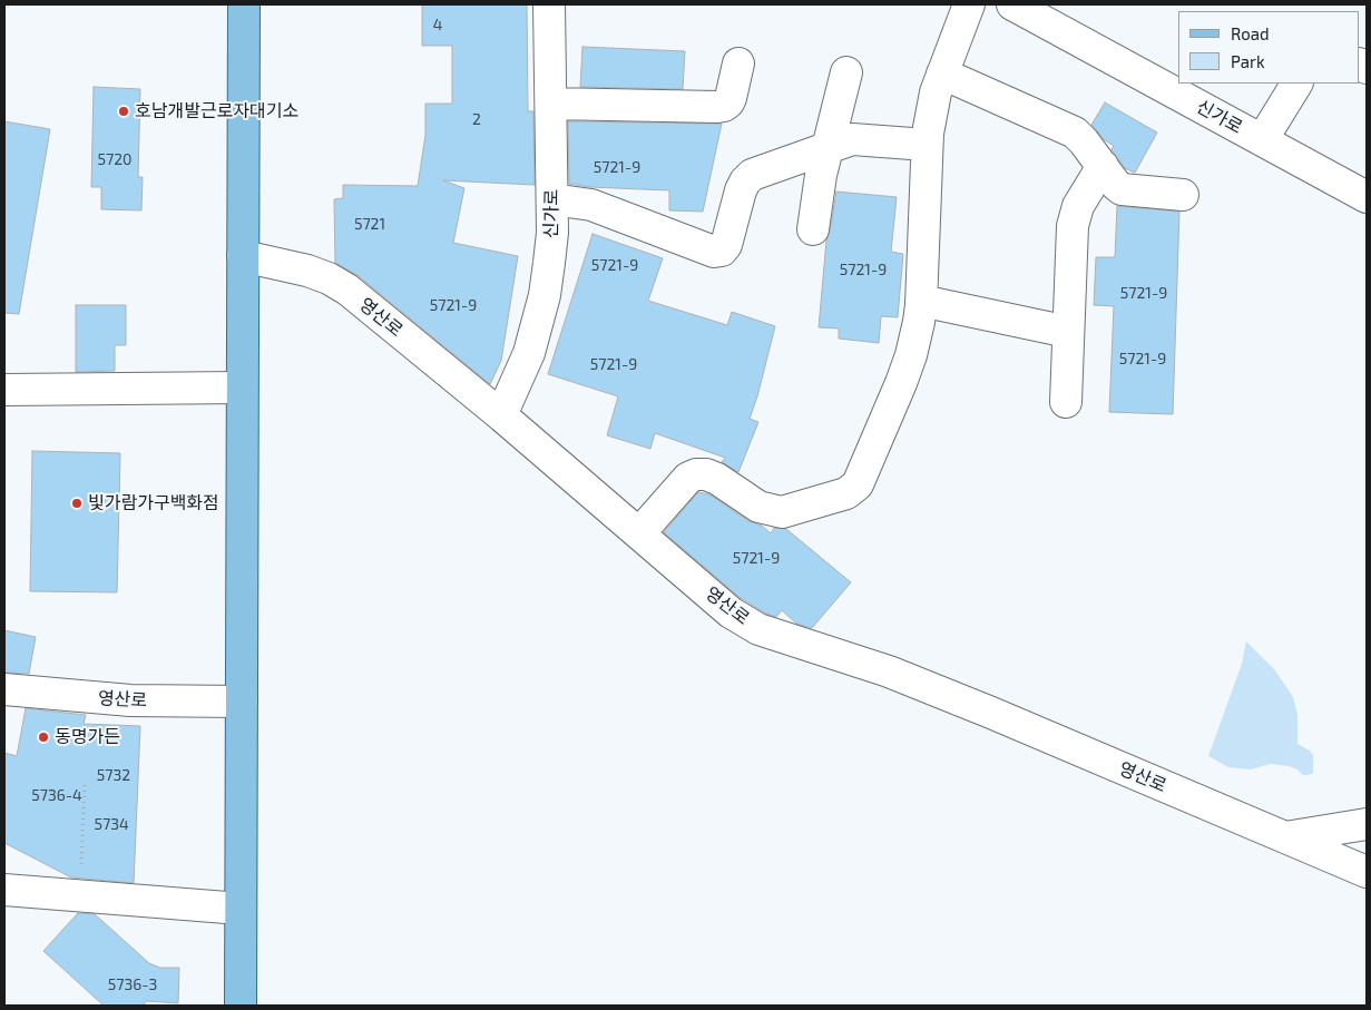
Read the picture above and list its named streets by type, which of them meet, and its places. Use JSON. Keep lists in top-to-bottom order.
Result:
{
  "streets": {
    "street": ["신가로", "영산로"]
  },
  "crossings": [
    ["신가로", "영산로"]
  ],
  "places": ["호남개발근로자대기소", "빛가람가구백화점", "동명가든"],
  "house_numbers": [
    "4",
    "2",
    "5720",
    "5721-9",
    "5721",
    "5721-9",
    "5721-9",
    "5721-9",
    "5721-9",
    "5721-9",
    "5721-9",
    "5721-9",
    "5732",
    "5736-4",
    "5734",
    "5736-3"
  ],
  "legend": ["Road", "Park"]
}
